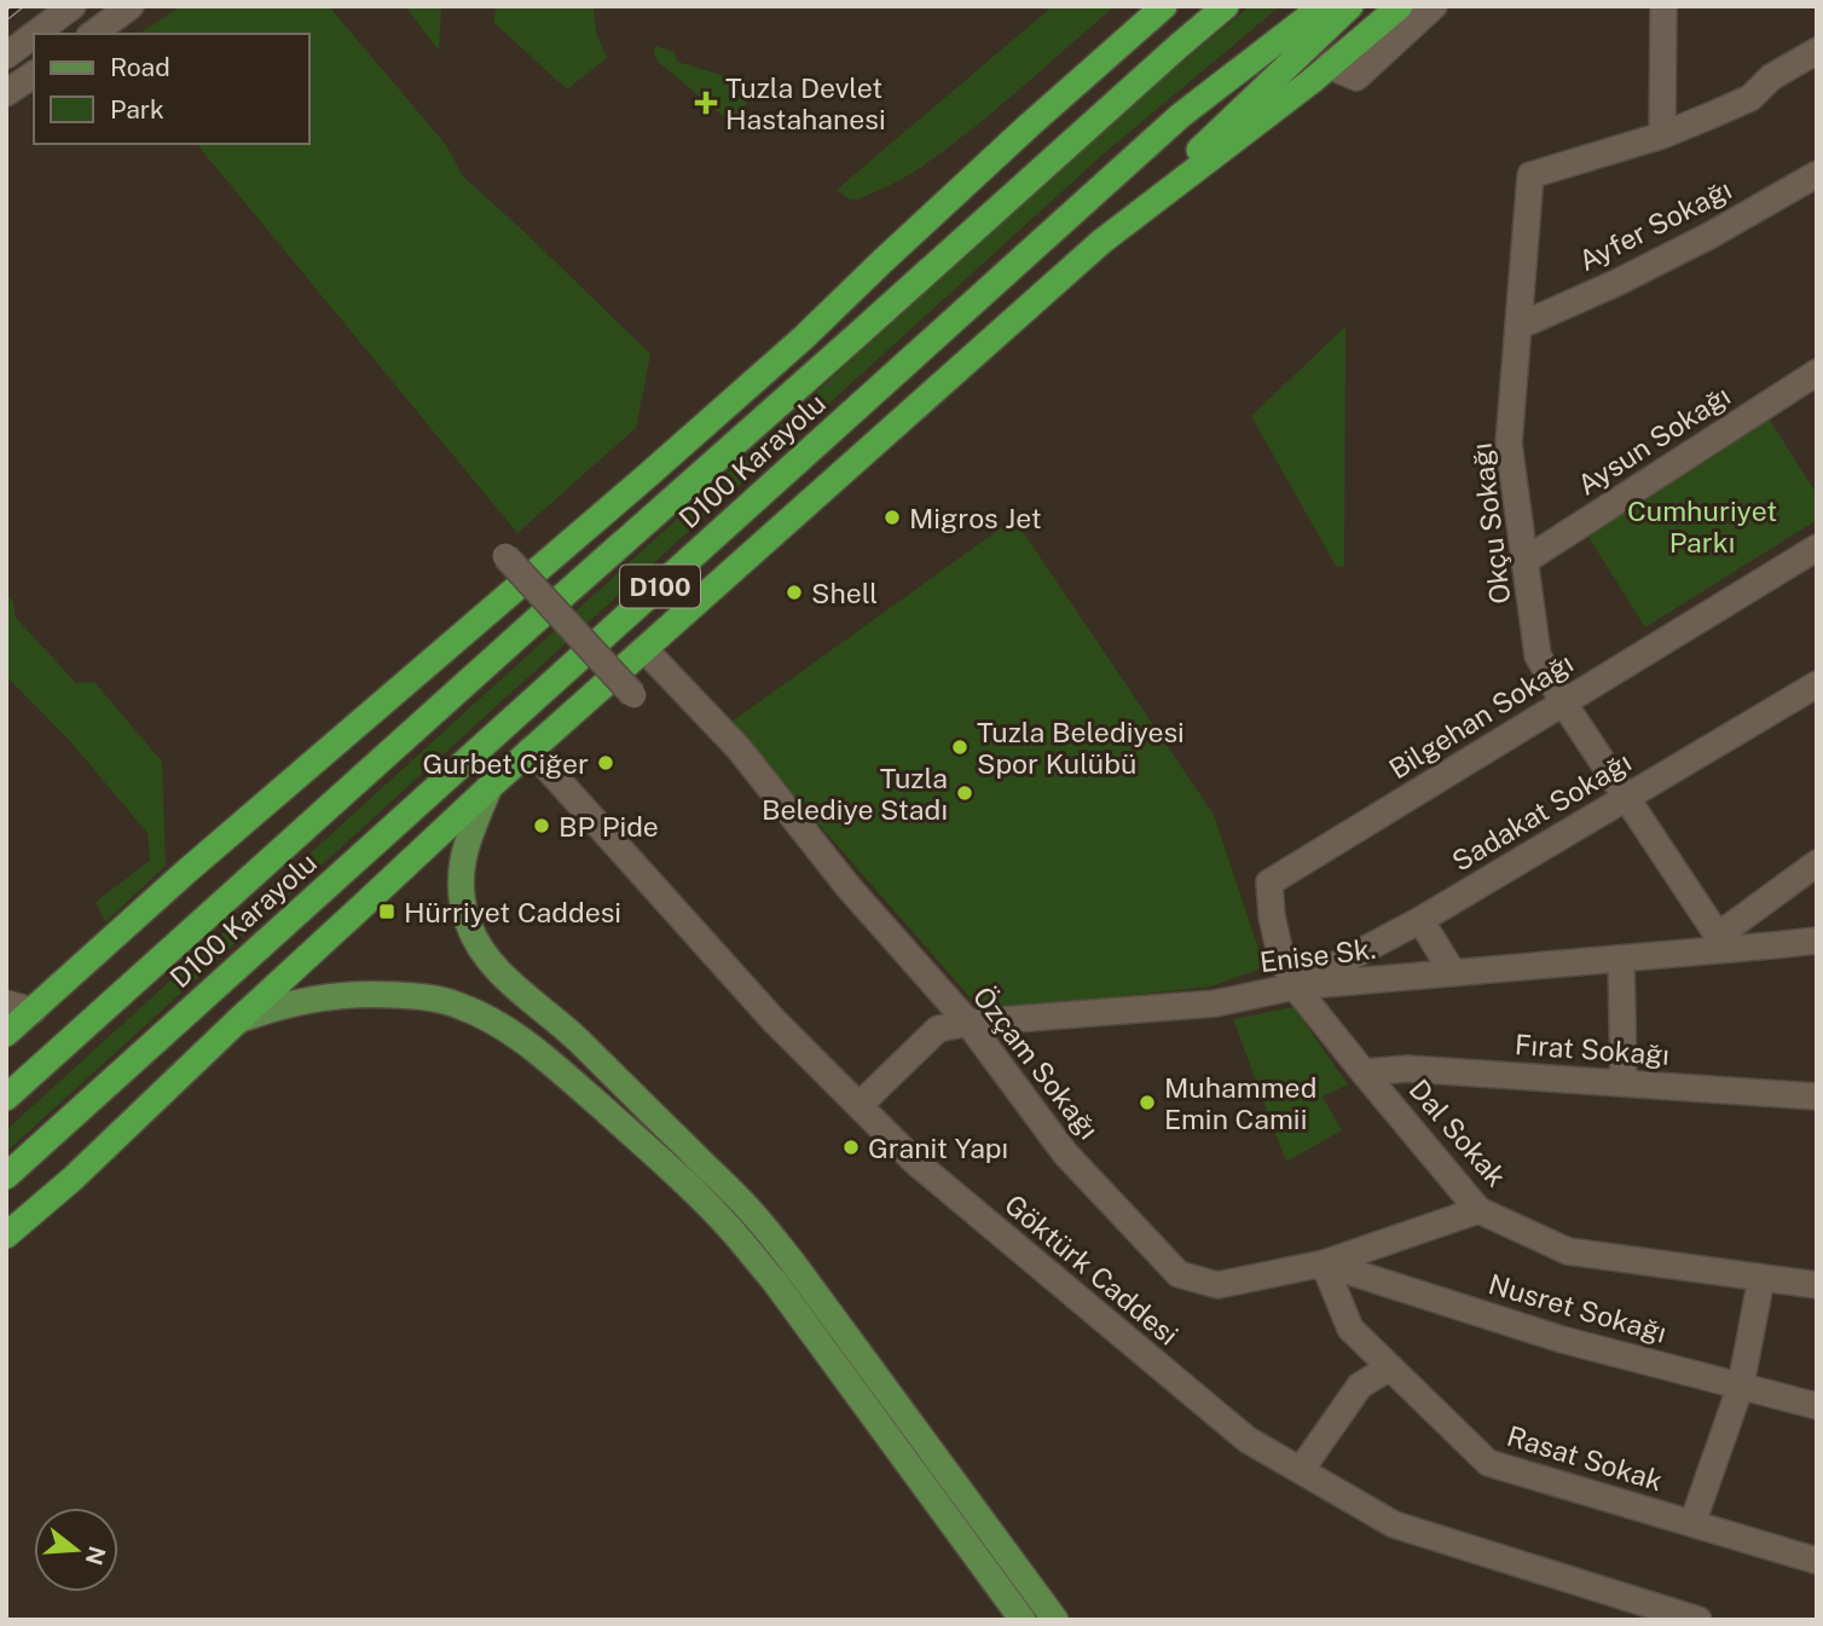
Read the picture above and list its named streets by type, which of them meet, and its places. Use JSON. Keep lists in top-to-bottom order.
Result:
{
  "streets": {
    "highway": ["D100 Karayolu", "D100"],
    "street": [
      "Ayfer Sokağı",
      "Aysun Sokağı",
      "Okçu Sokağı",
      "Bilgehan Sokağı",
      "Sadakat Sokağı",
      "Enise Sk.",
      "Fırat Sokağı",
      "Özçam Sokağı",
      "Dal Sokak",
      "Göktürk Caddesi",
      "Nusret Sokağı",
      "Rasat Sokak"
    ]
  },
  "crossings": [
    ["Ayfer Sokağı", "Okçu Sokağı"],
    ["Aysun Sokağı", "Okçu Sokağı"],
    ["Okçu Sokağı", "Bilgehan Sokağı"],
    ["Okçu Sokağı", "Sadakat Sokağı"],
    ["Okçu Sokağı", "Enise Sk."],
    ["Bilgehan Sokağı", "Sadakat Sokağı"],
    ["Bilgehan Sokağı", "Enise Sk."],
    ["Bilgehan Sokağı", "Dal Sokak"],
    ["Sadakat Sokağı", "Enise Sk."],
    ["Sadakat Sokağı", "Dal Sokak"],
    ["Enise Sk.", "Özçam Sokağı"],
    ["Enise Sk.", "Dal Sokak"],
    ["Enise Sk.", "Göktürk Caddesi"],
    ["Fırat Sokağı", "Dal Sokak"],
    ["Özçam Sokağı", "Dal Sokak"],
    ["Özçam Sokağı", "Nusret Sokağı"],
    ["Özçam Sokağı", "Rasat Sokak"],
    ["Nusret Sokağı", "Rasat Sokak"]
  ],
  "parks": ["Cumhuriyet Parkı"],
  "places": {
    "health": ["Tuzla Devlet Hastahanesi"],
    "other": [
      "Migros Jet",
      "Shell",
      "Tuzla Belediyesi Spor Kulübü",
      "Gurbet Ciğer",
      "Tuzla Belediye Stadı",
      "BP Pide",
      "Muhammed Emin Camii",
      "Granit Yapı"
    ],
    "transit": ["Hürriyet Caddesi"]
  },
  "legend": ["Road", "Park"],
  "north": "right"
}
